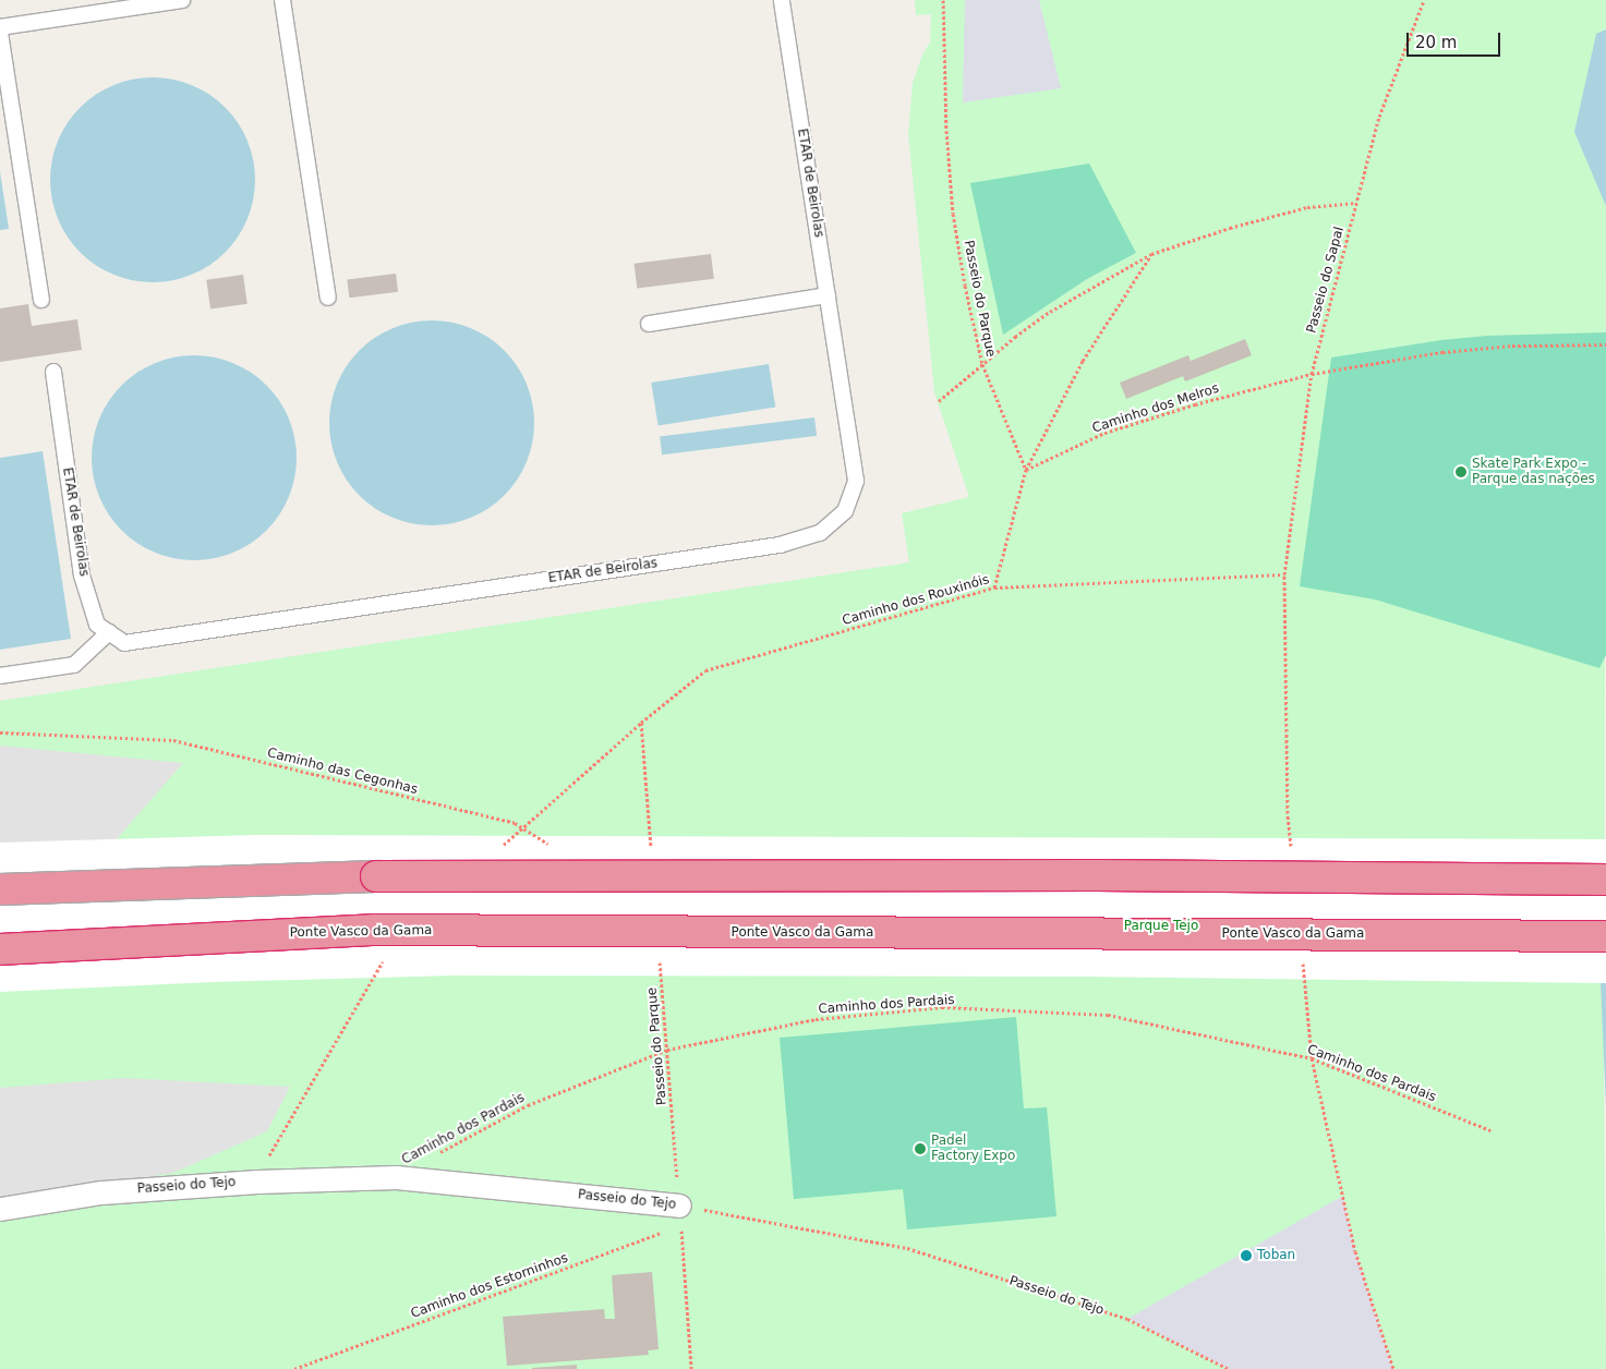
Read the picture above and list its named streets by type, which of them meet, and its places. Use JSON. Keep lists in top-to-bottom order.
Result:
{
  "streets": {
    "highway": ["Ponte Vasco da Gama"],
    "street": ["Passeio do Tejo"],
    "lane": ["ETAR de Beirolas"],
    "path": [
      "Passeio do Sapal",
      "Passeio do Parque",
      "Caminho dos Melros",
      "Caminho dos Rouxinóis",
      "Caminho das Cegonhas",
      "Caminho dos Pardais",
      "Caminho dos Estorninhos"
    ]
  },
  "crossings": [
    ["Passeio do Sapal", "Caminho dos Melros"],
    ["Passeio do Sapal", "Caminho dos Rouxinóis"],
    ["Passeio do Parque", "Caminho dos Melros"],
    ["Passeio do Parque", "Caminho dos Pardais"],
    ["Passeio do Parque", "Passeio do Tejo"],
    ["Passeio do Parque", "Caminho dos Estorninhos"],
    ["Caminho dos Pardais", "Passeio do Tejo"],
    ["Passeio do Tejo", "Caminho dos Estorninhos"]
  ],
  "parks": ["Parque Tejo"],
  "places": ["Skate Park Expo - Parque das nações", "Padel Factory Expo", "Toban"],
  "scale_bar": "20 m"
}
